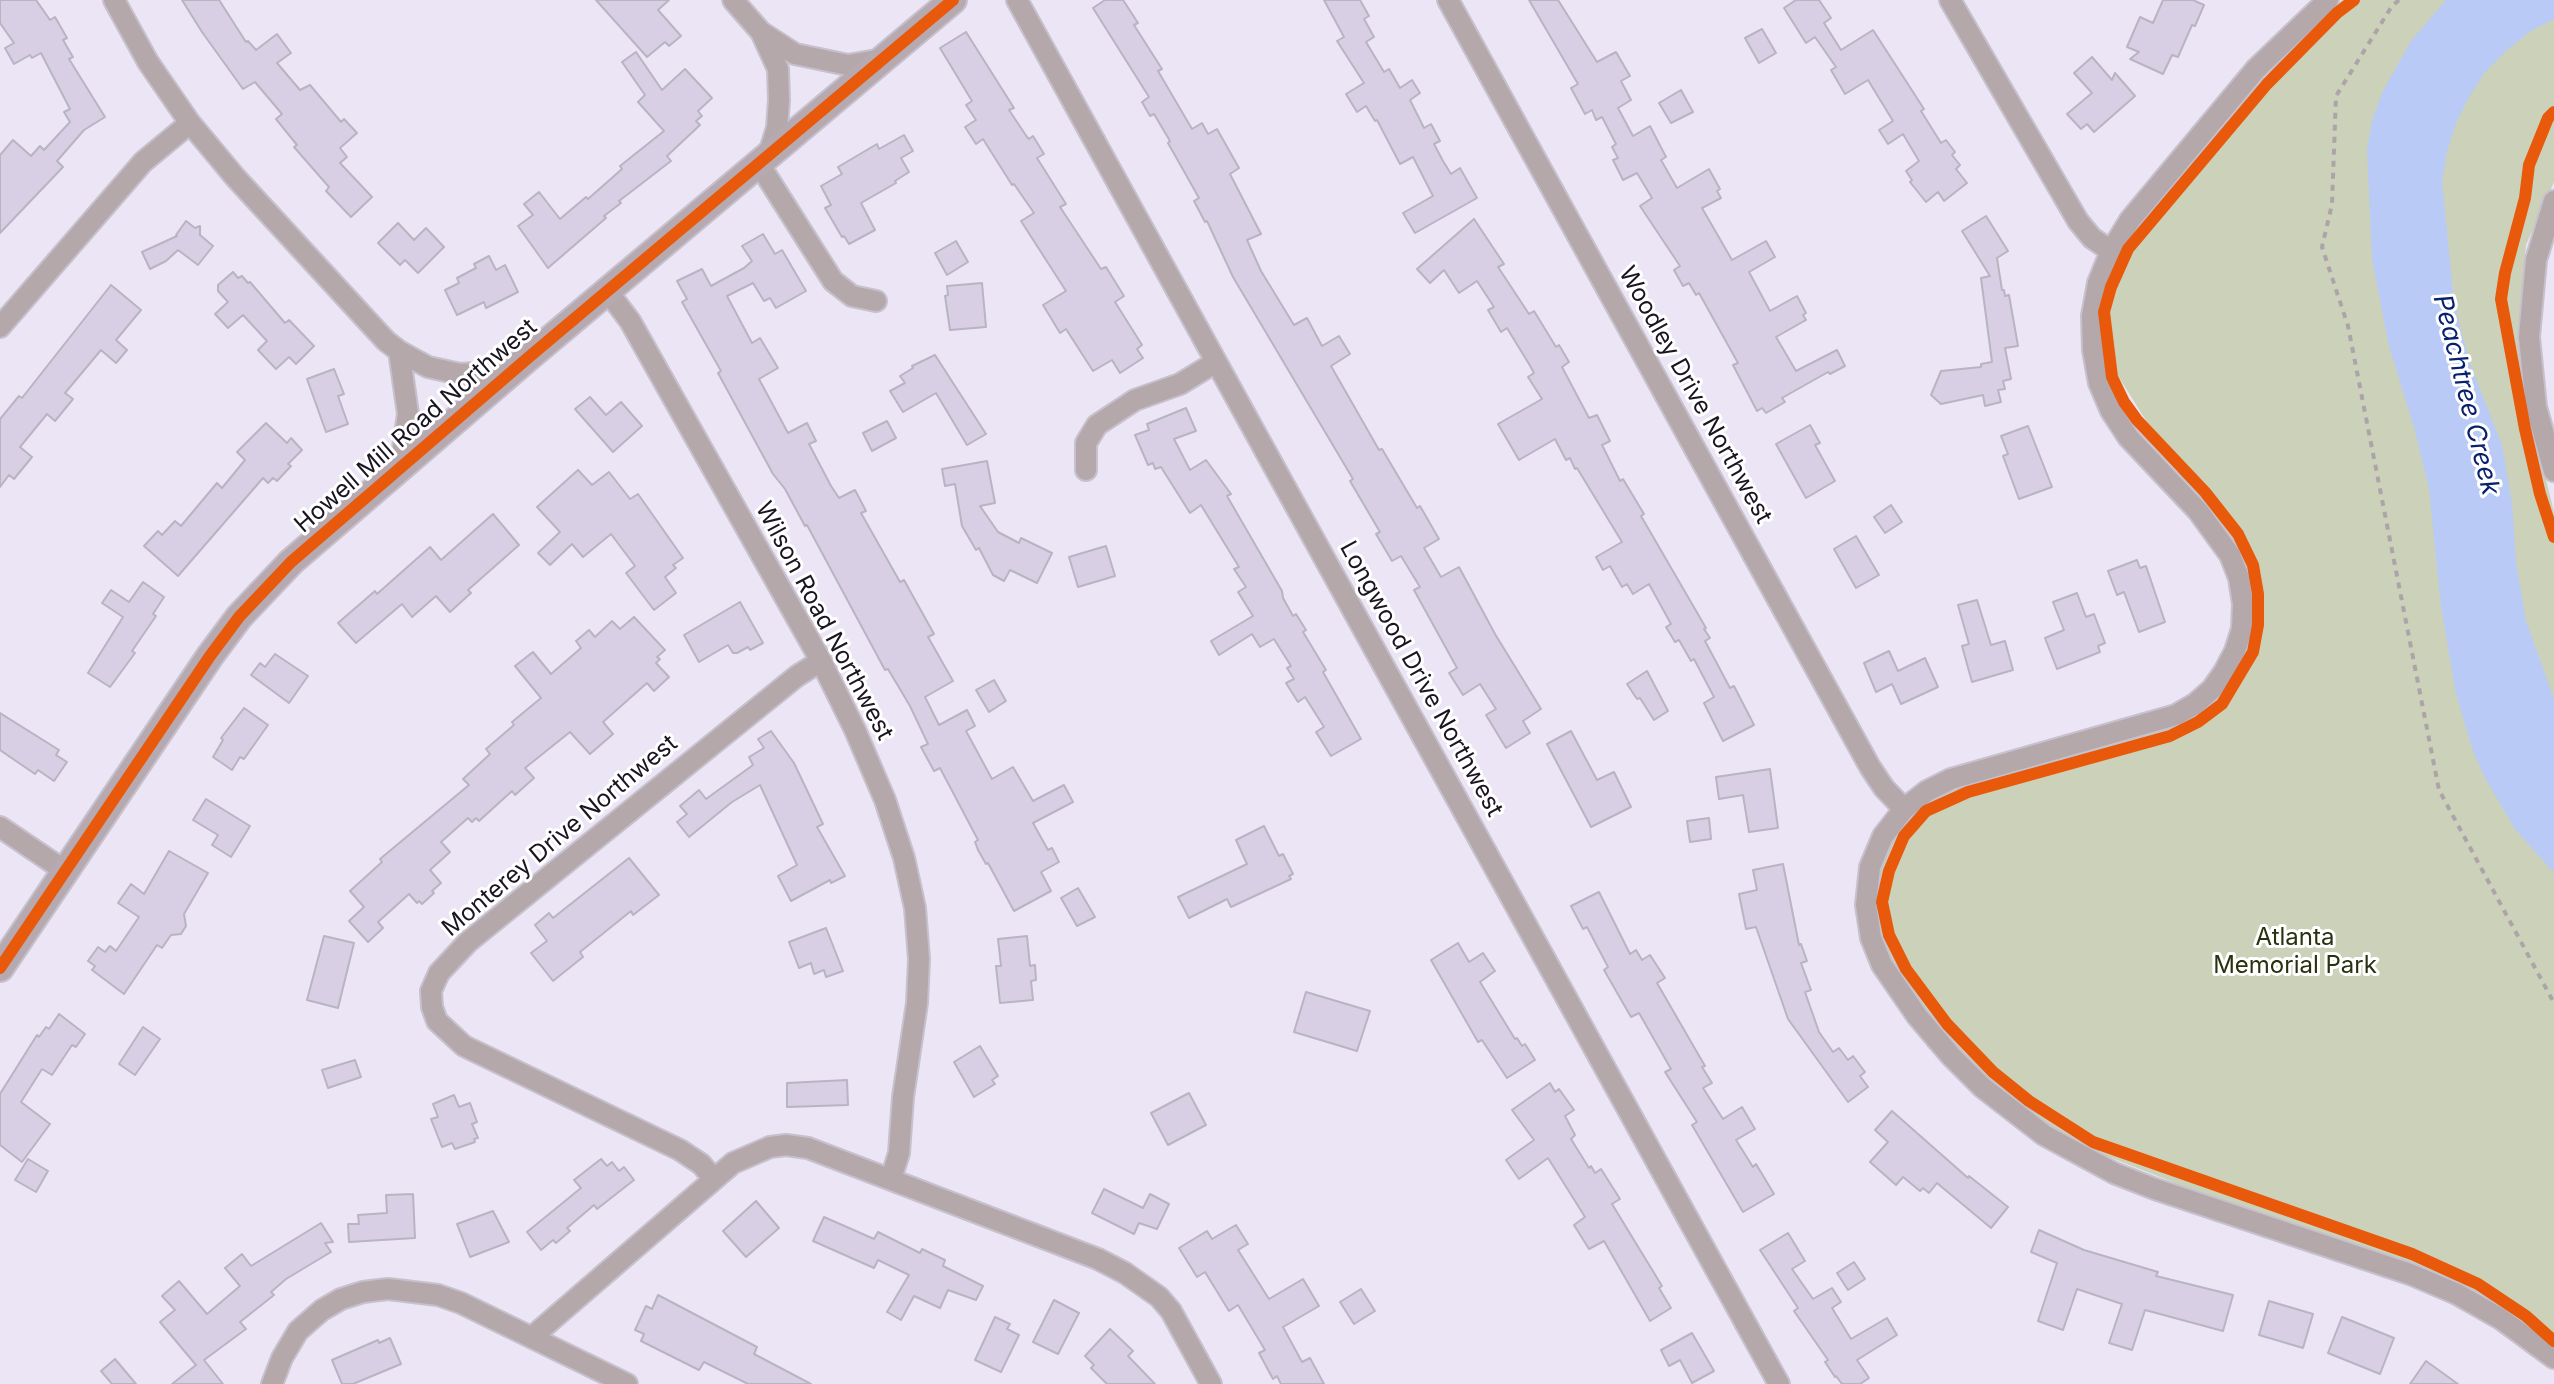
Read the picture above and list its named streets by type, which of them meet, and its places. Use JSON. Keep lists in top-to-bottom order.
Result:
{
  "streets": {
    "main road": ["Howell Mill Road Northwest"],
    "street": [
      "Woodley Drive Northwest",
      "Wilson Road Northwest",
      "Longwood Drive Northwest",
      "Monterey Drive Northwest"
    ]
  },
  "crossings": [
    ["Howell Mill Road Northwest", "Wilson Road Northwest"],
    ["Wilson Road Northwest", "Monterey Drive Northwest"]
  ],
  "water": ["Peachtree Creek"],
  "parks": ["Atlanta Memorial Park"]
}
